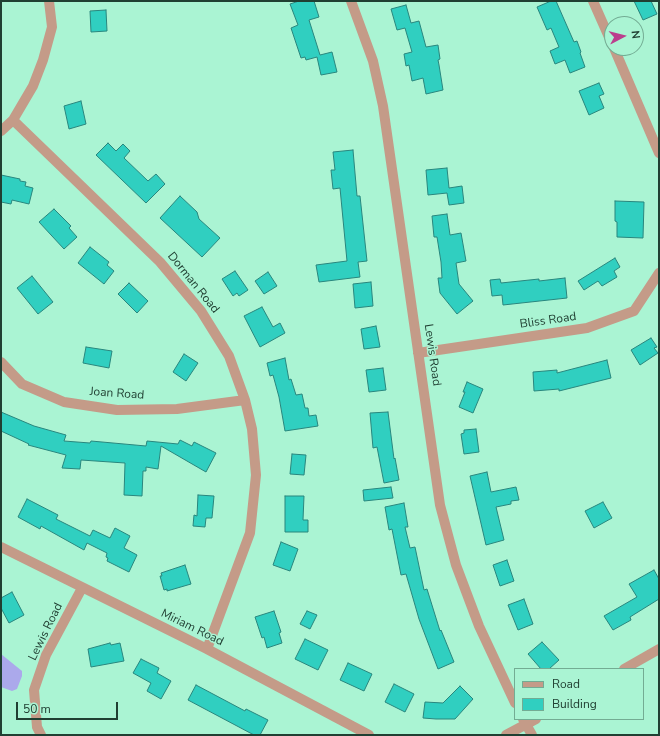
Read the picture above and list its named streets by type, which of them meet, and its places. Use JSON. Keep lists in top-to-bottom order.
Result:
{
  "streets": {
    "street": [
      "Dorman Road",
      "Bliss Road",
      "Lewis Road",
      "Joan Road",
      "Miriam Road"
    ]
  },
  "crossings": [
    ["Dorman Road", "Joan Road"],
    ["Dorman Road", "Miriam Road"],
    ["Bliss Road", "Lewis Road"],
    ["Lewis Road", "Miriam Road"]
  ],
  "legend": ["Road", "Building"],
  "scale_bar": "50 m",
  "north": "right"
}
